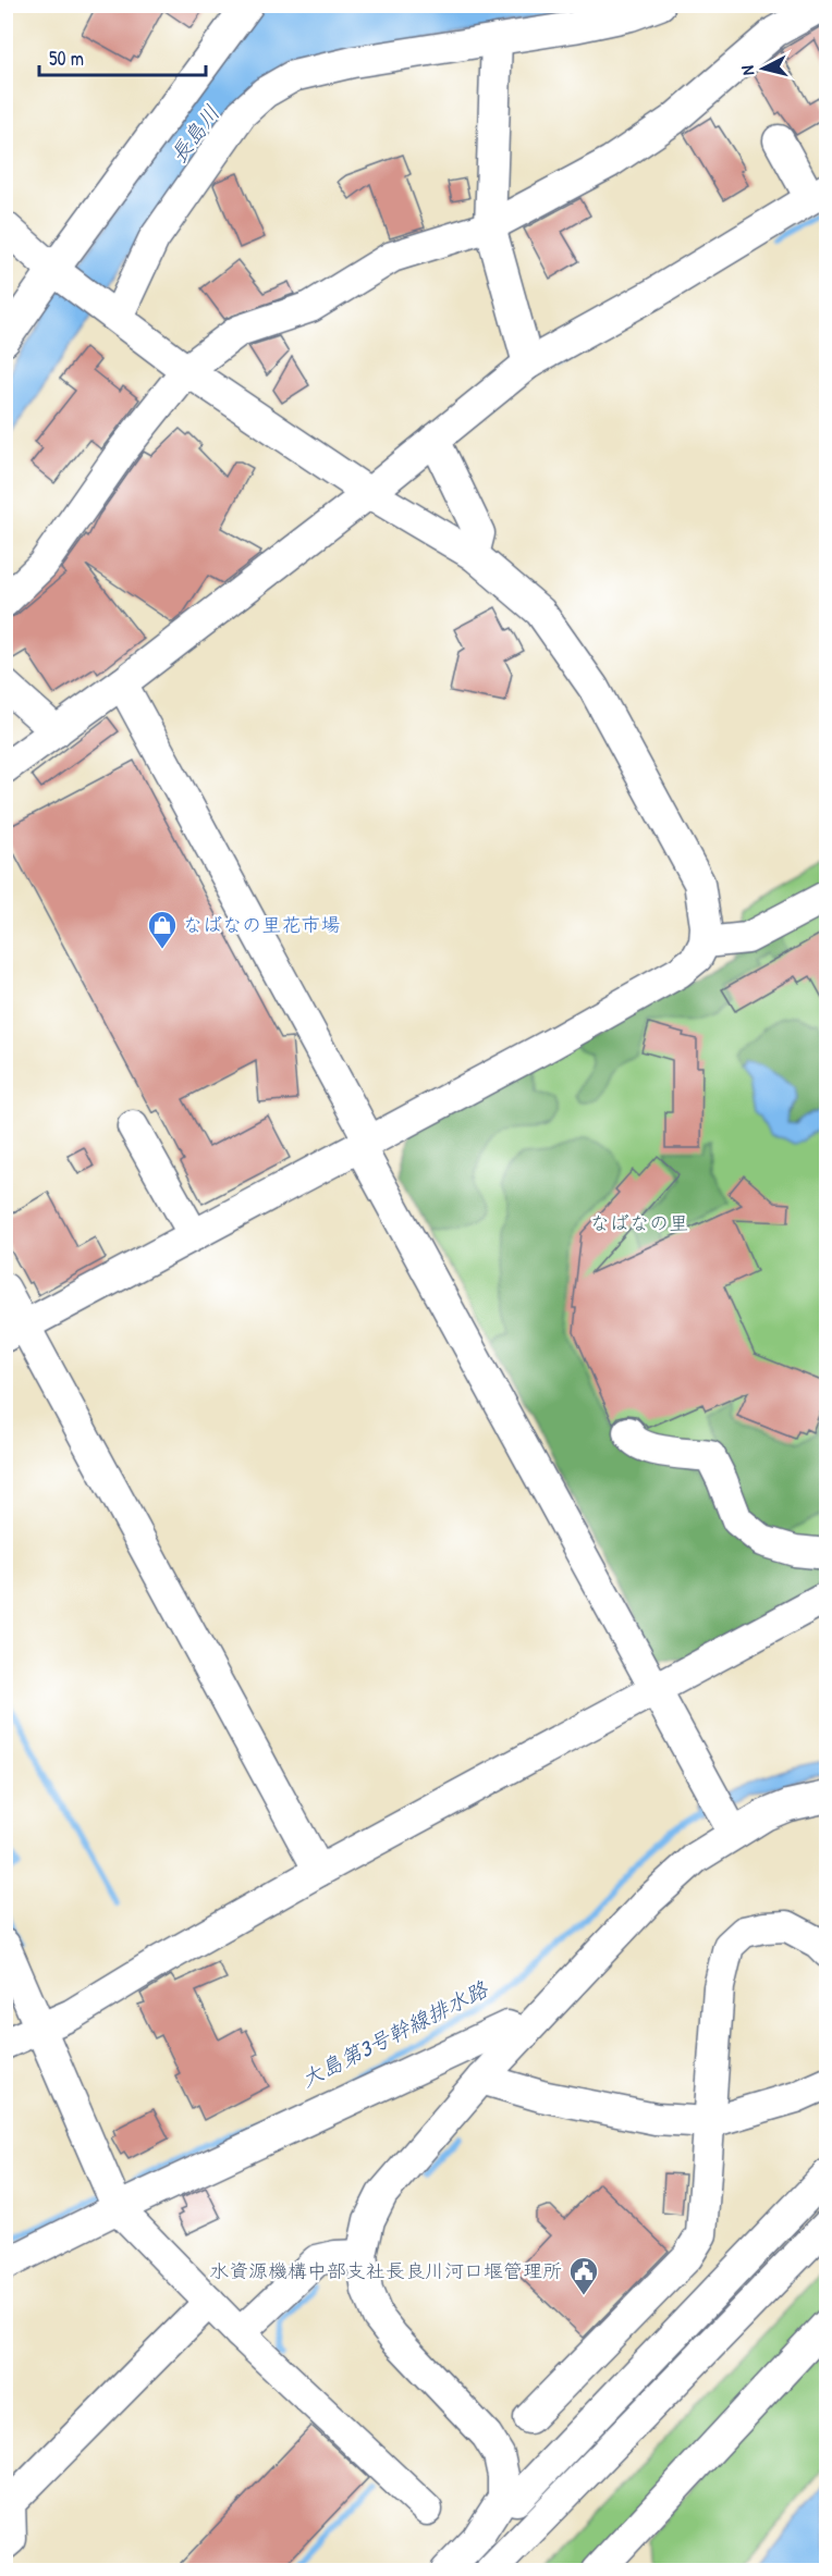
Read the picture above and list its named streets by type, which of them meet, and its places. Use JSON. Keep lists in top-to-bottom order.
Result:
{
  "water": ["長島川", "大島第3号幹線排水路"],
  "parks": ["なばなの里"],
  "places": {
    "shop": ["なばなの里花市場"],
    "public building": ["水資源機構中部支社長良川河口堰管理所"]
  },
  "scale_bar": "50 m",
  "north": "left"
}
